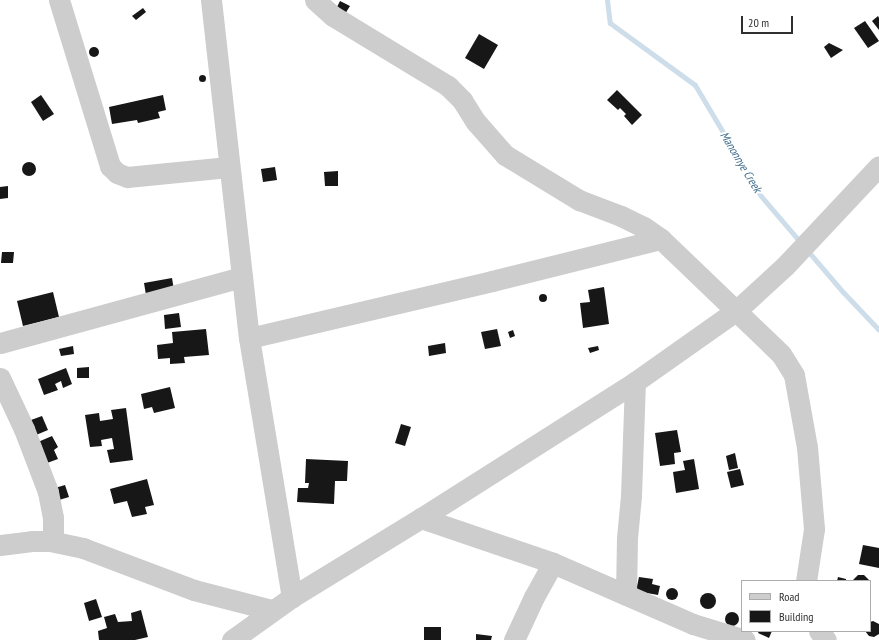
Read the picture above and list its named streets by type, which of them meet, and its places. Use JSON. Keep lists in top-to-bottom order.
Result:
{
  "water": ["Manonnye Creek"],
  "legend": ["Road", "Building"],
  "scale_bar": "20 m"
}
